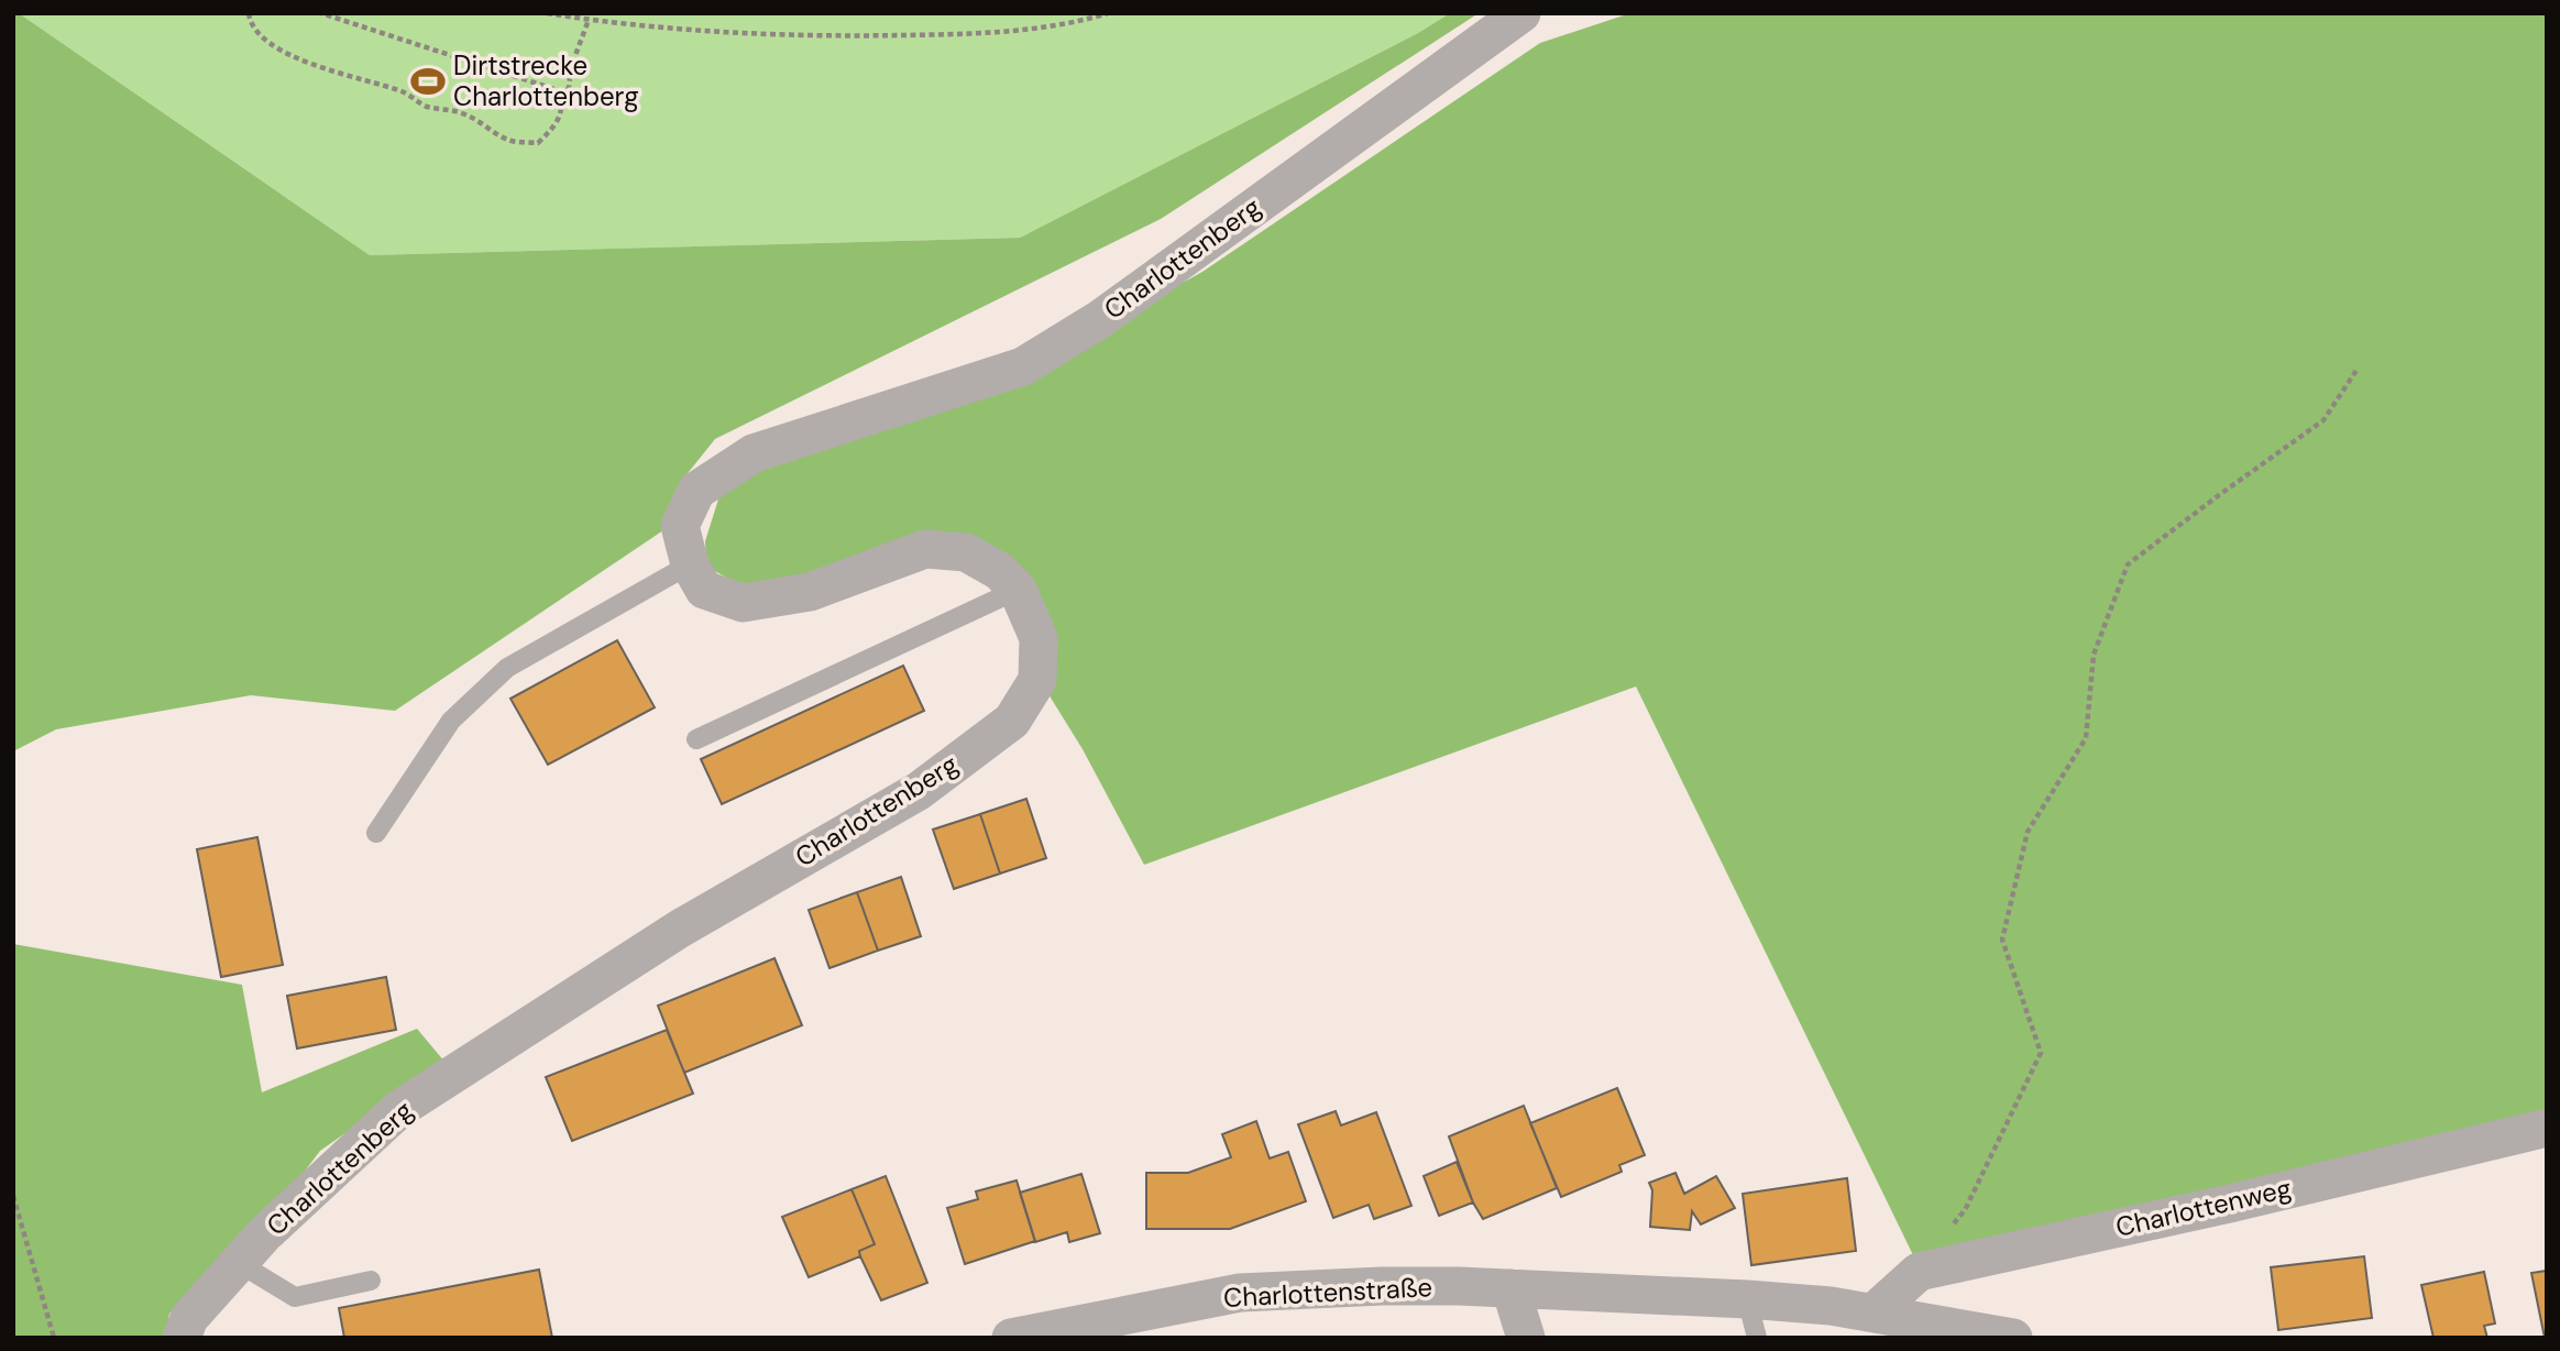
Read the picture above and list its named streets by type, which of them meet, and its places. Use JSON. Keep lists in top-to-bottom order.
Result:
{
  "streets": {
    "street": ["Charlottenberg", "Charlottenweg", "Charlottenstraße"]
  },
  "crossings": [
    ["Charlottenweg", "Charlottenstraße"]
  ],
  "places": {
    "sports": ["Dirtstrecke Charlottenberg"]
  }
}
